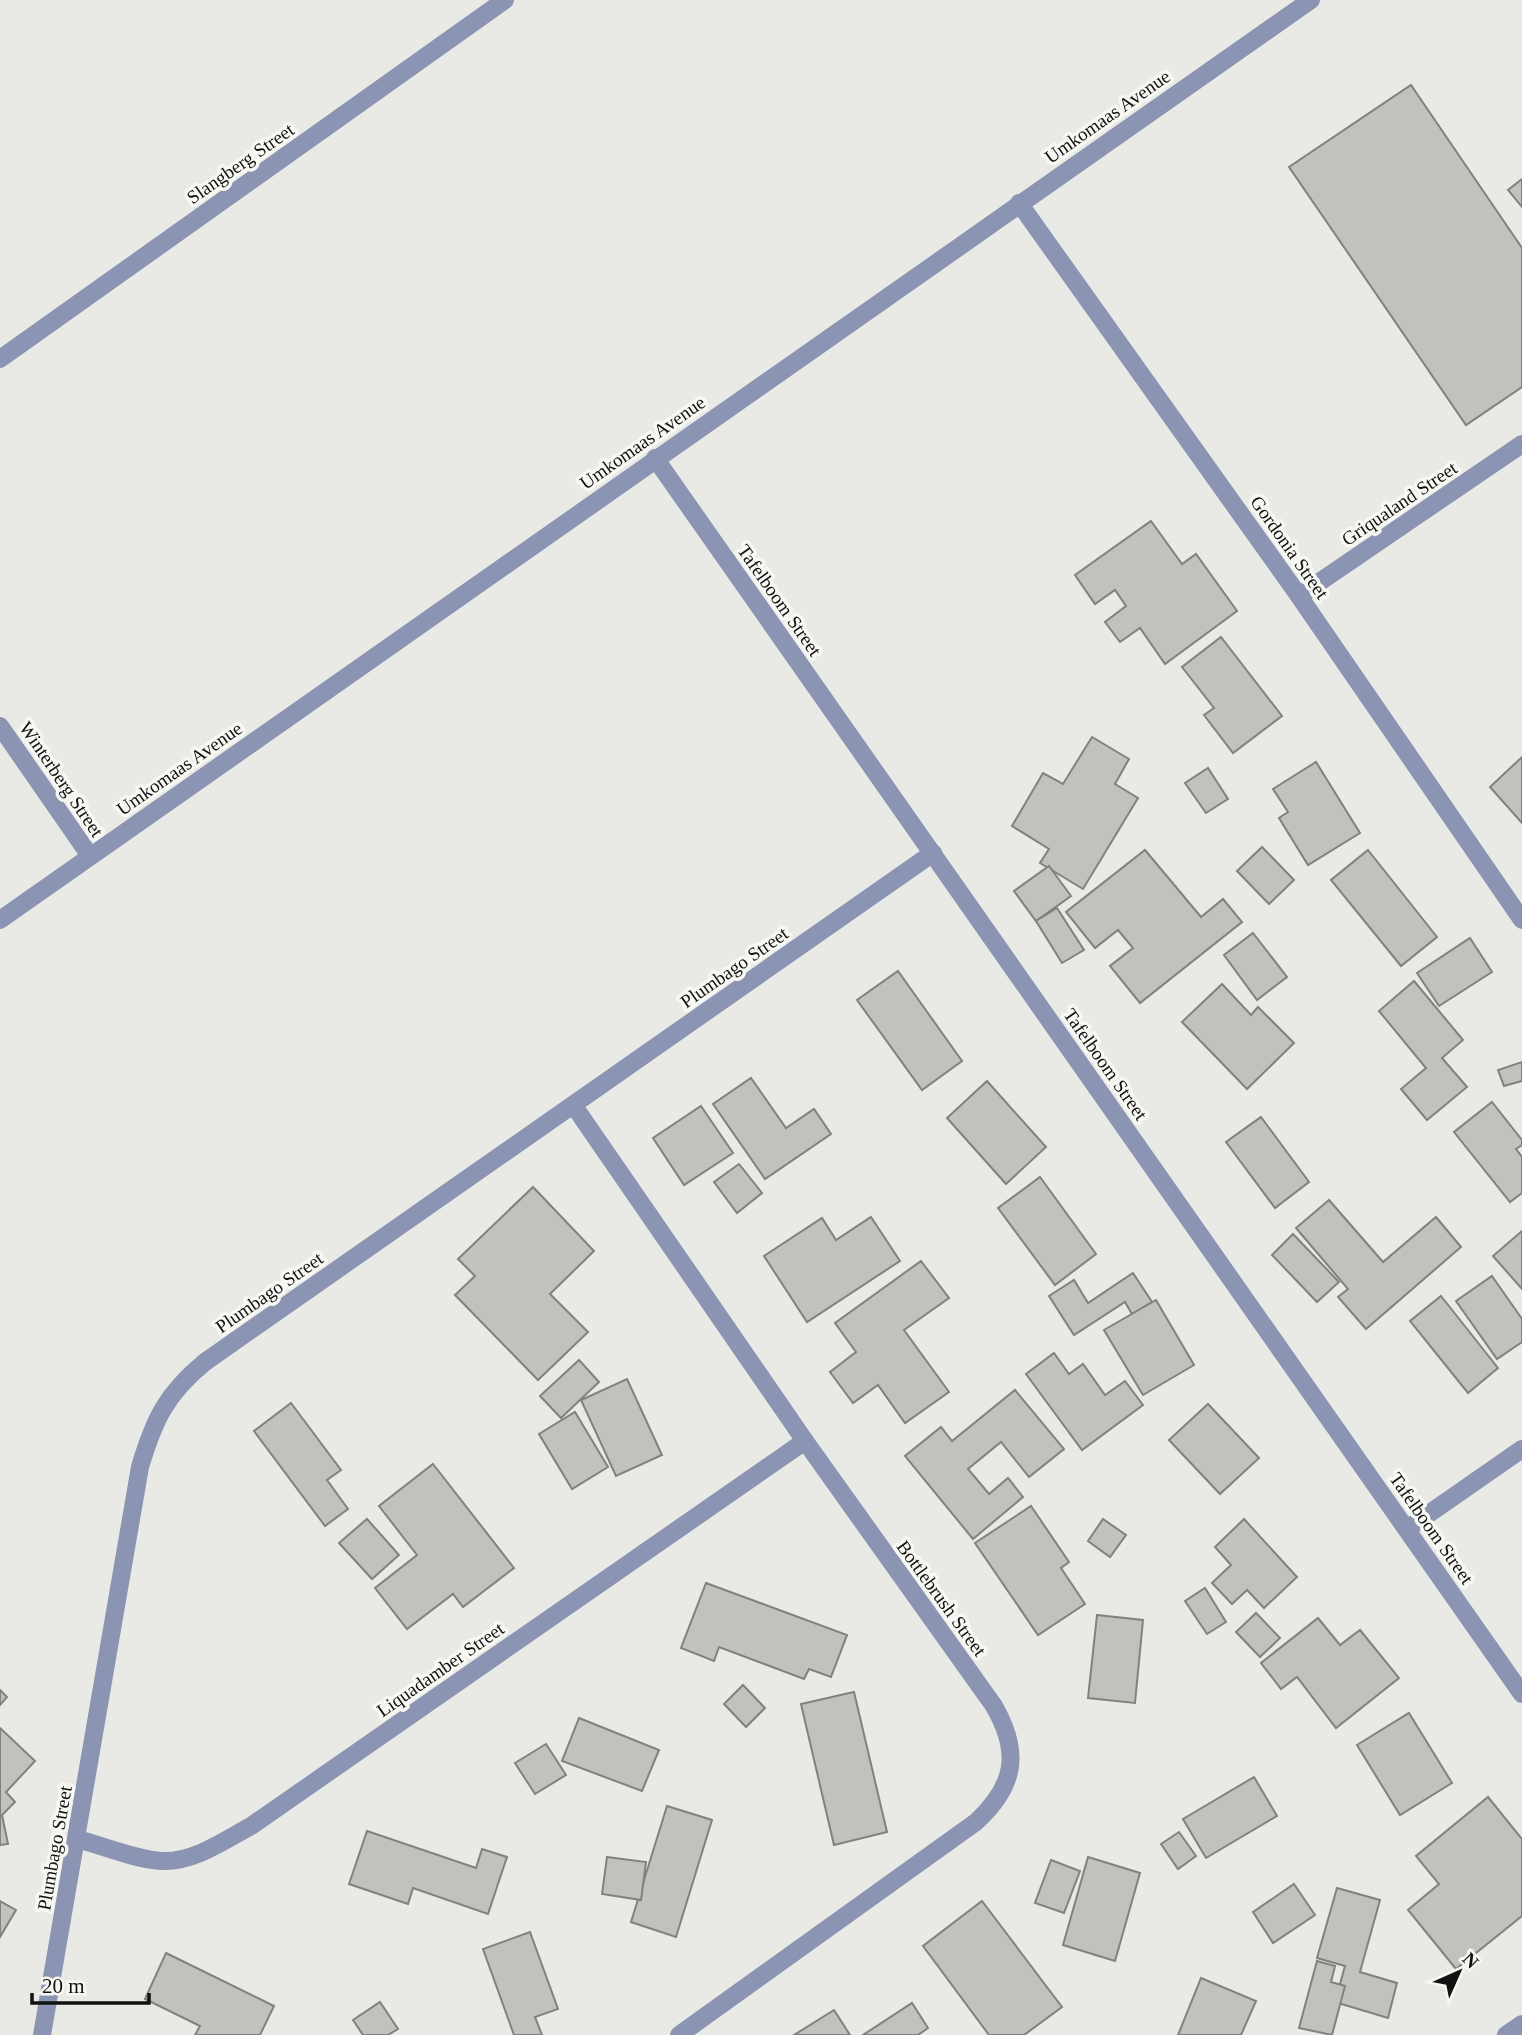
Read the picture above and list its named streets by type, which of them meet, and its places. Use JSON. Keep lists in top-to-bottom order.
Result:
{
  "streets": {
    "street": [
      "Umkomaas Avenue",
      "Slangberg Street",
      "Griqualand Street",
      "Gordonia Street",
      "Tafelboom Street",
      "Winterberg Street",
      "Plumbago Street",
      "Bottlebrush Street",
      "Liquadamber Street"
    ]
  },
  "crossings": [
    ["Umkomaas Avenue", "Gordonia Street"],
    ["Umkomaas Avenue", "Tafelboom Street"],
    ["Umkomaas Avenue", "Winterberg Street"],
    ["Griqualand Street", "Gordonia Street"],
    ["Tafelboom Street", "Plumbago Street"],
    ["Plumbago Street", "Bottlebrush Street"],
    ["Plumbago Street", "Liquadamber Street"],
    ["Bottlebrush Street", "Liquadamber Street"]
  ],
  "scale_bar": "20 m",
  "north": "top right"
}
